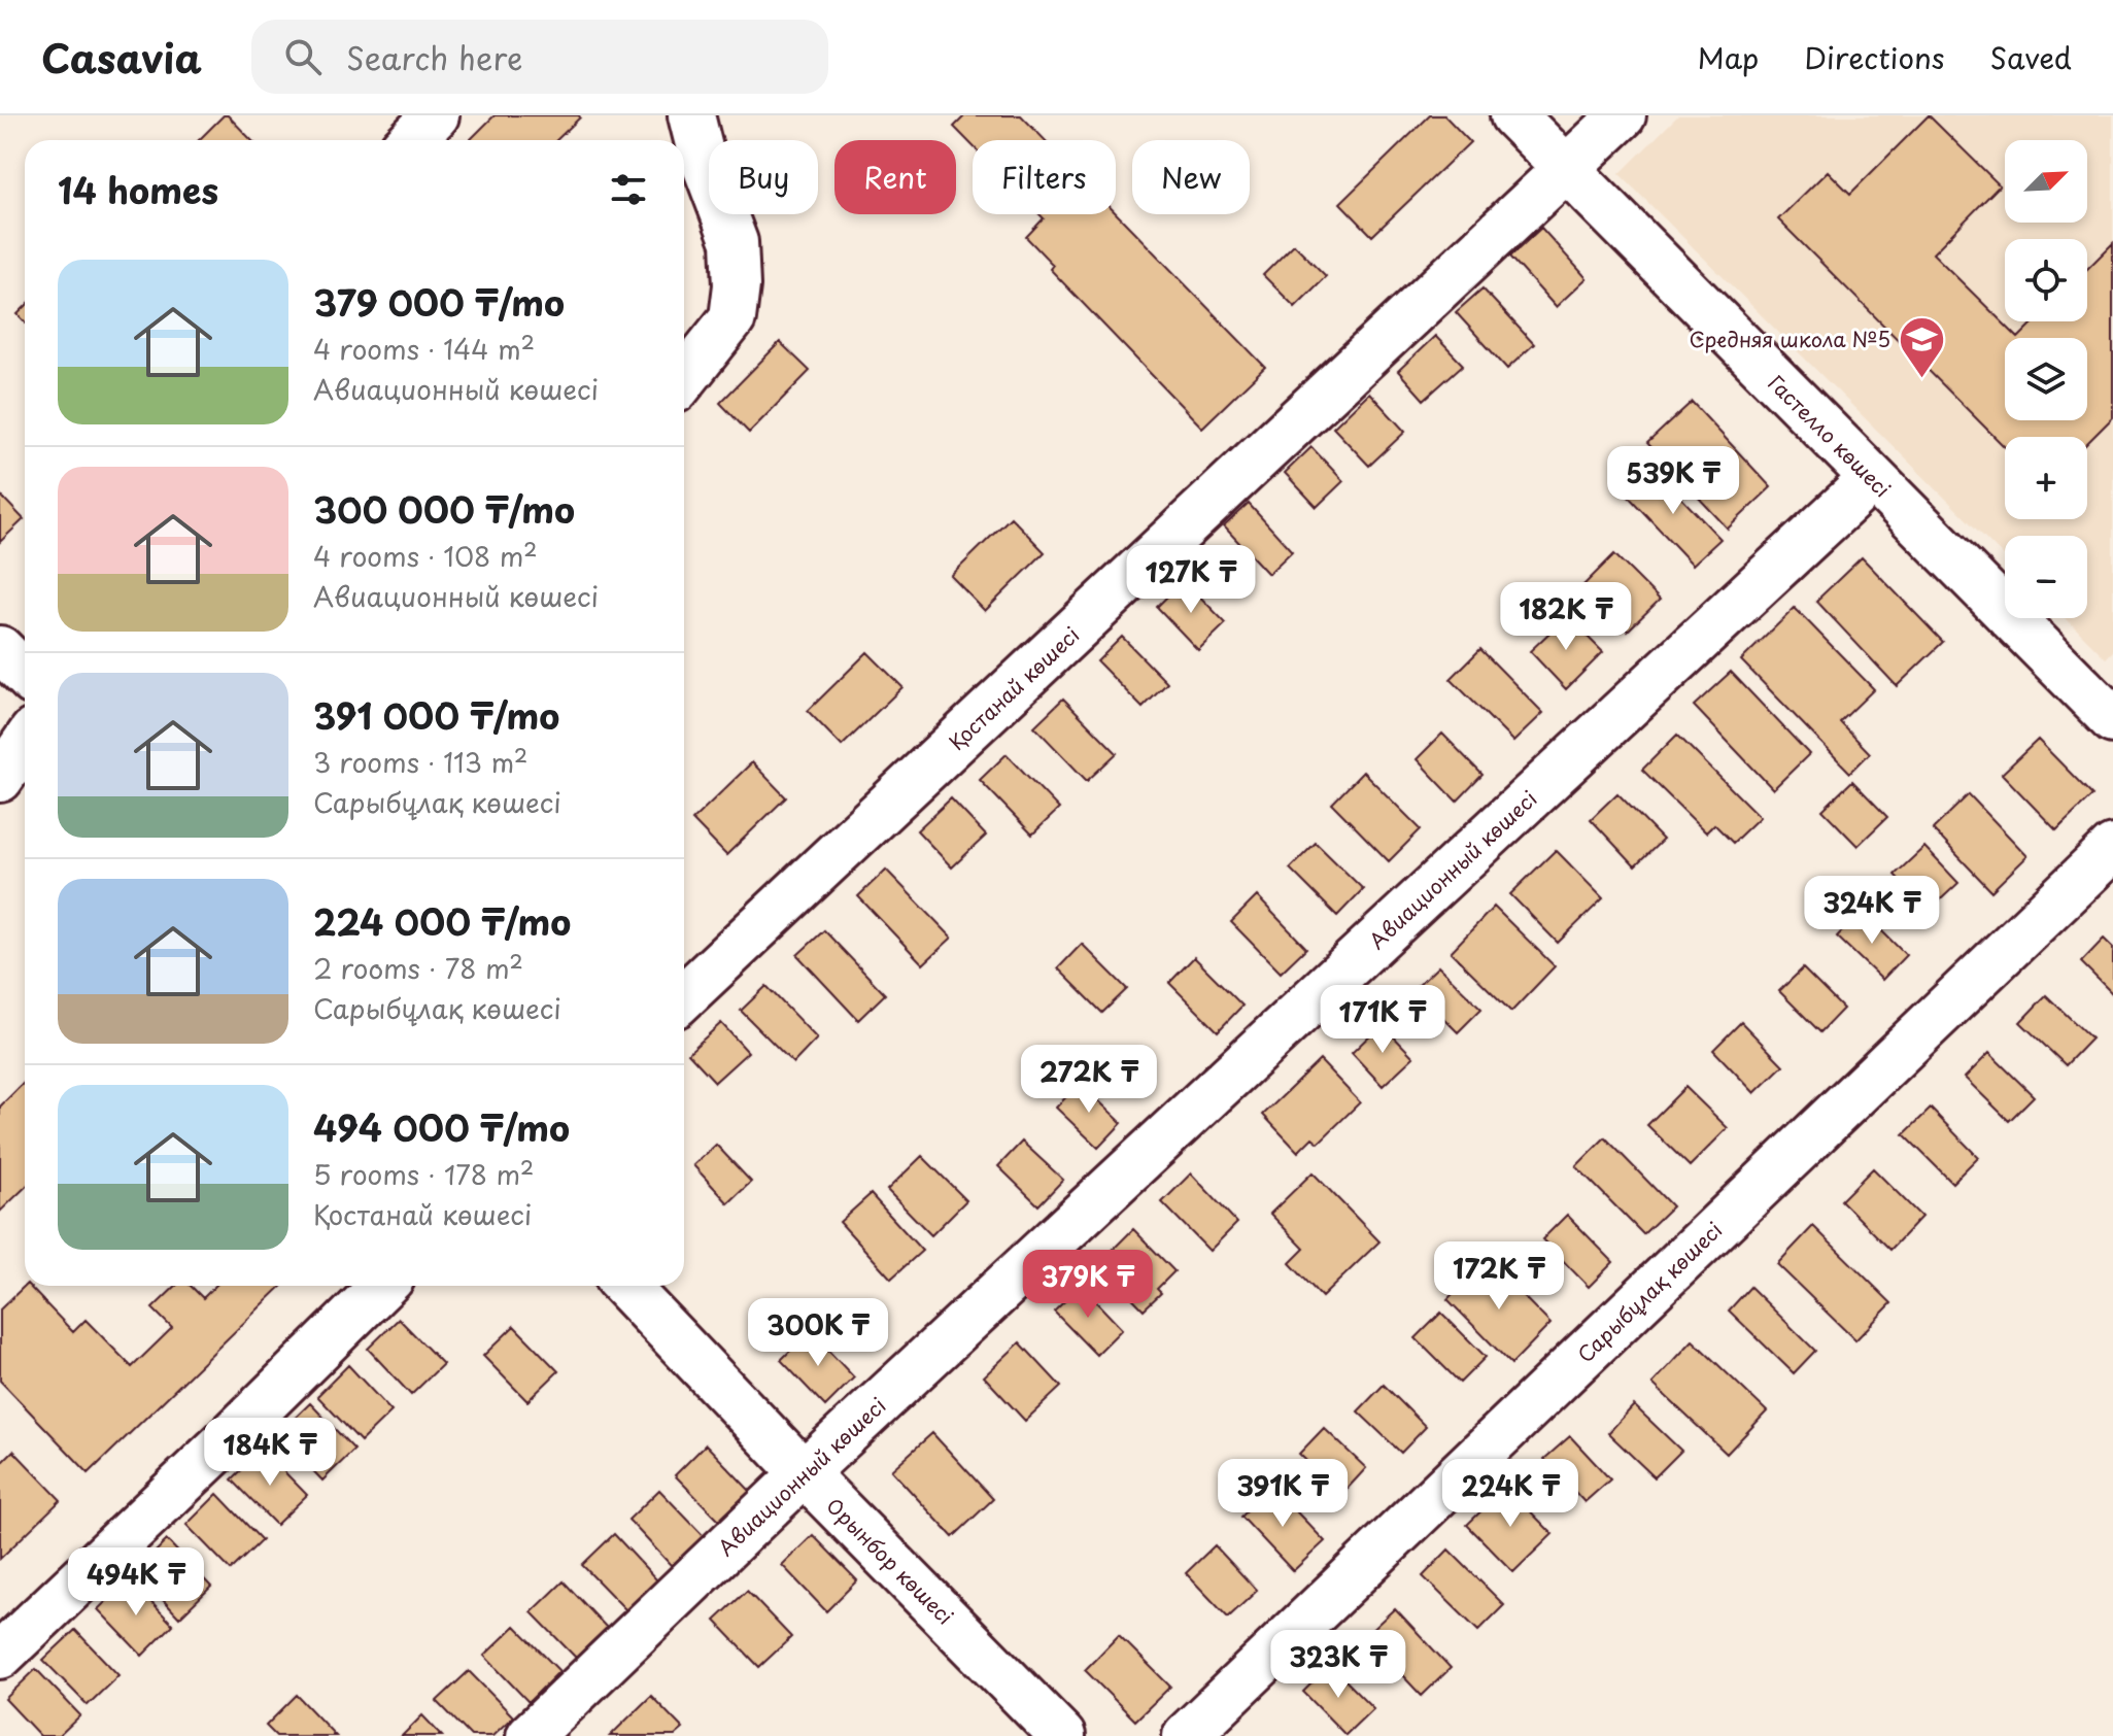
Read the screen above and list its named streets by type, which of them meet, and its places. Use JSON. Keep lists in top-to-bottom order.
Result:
{
  "streets": {
    "street": [
      "Гастелло көшесі",
      "Қостанай көшесі",
      "Авиационный көшесі",
      "Сарыбұлақ көшесі",
      "Орынбор көшесі"
    ]
  },
  "crossings": [
    ["Гастелло көшесі", "Қостанай көшесі"],
    ["Гастелло көшесі", "Авиационный көшесі"],
    ["Авиационный көшесі", "Орынбор көшесі"]
  ],
  "places": {
    "school or university": ["Средняя школа №5"]
  },
  "north": "top right",
  "page": {
    "header": "Casavia",
    "search": "Search here",
    "nav": ["Map", "Directions", "Saved"],
    "map_buttons": ["+", "−"],
    "chip": [
      "Buy",
      "Rent",
      "Filters",
      "New"
    ],
    "heading": "14 homes",
    "list": [
      {
        "name": "379 000 ₸/mo",
        "note": "4 rooms · 144 m² · Авиационный көшесі"
      },
      {
        "name": "300 000 ₸/mo",
        "note": "4 rooms · 108 m² · Авиационный көшесі"
      },
      {
        "name": "391 000 ₸/mo",
        "note": "3 rooms · 113 m² · Сарыбұлақ көшесі"
      },
      {
        "name": "224 000 ₸/mo",
        "note": "2 rooms · 78 m² · Сарыбұлақ көшесі"
      },
      {
        "name": "494 000 ₸/mo",
        "note": "5 rooms · 178 m² · Қостанай көшесі"
      }
    ],
    "price": [
      "539K ₸",
      "127K ₸",
      "182K ₸",
      "324K ₸",
      "171K ₸",
      "272K ₸",
      "172K ₸",
      "379K ₸",
      "300K ₸",
      "184K ₸",
      "391K ₸",
      "224K ₸",
      "494K ₸",
      "323K ₸"
    ]
  }
}
